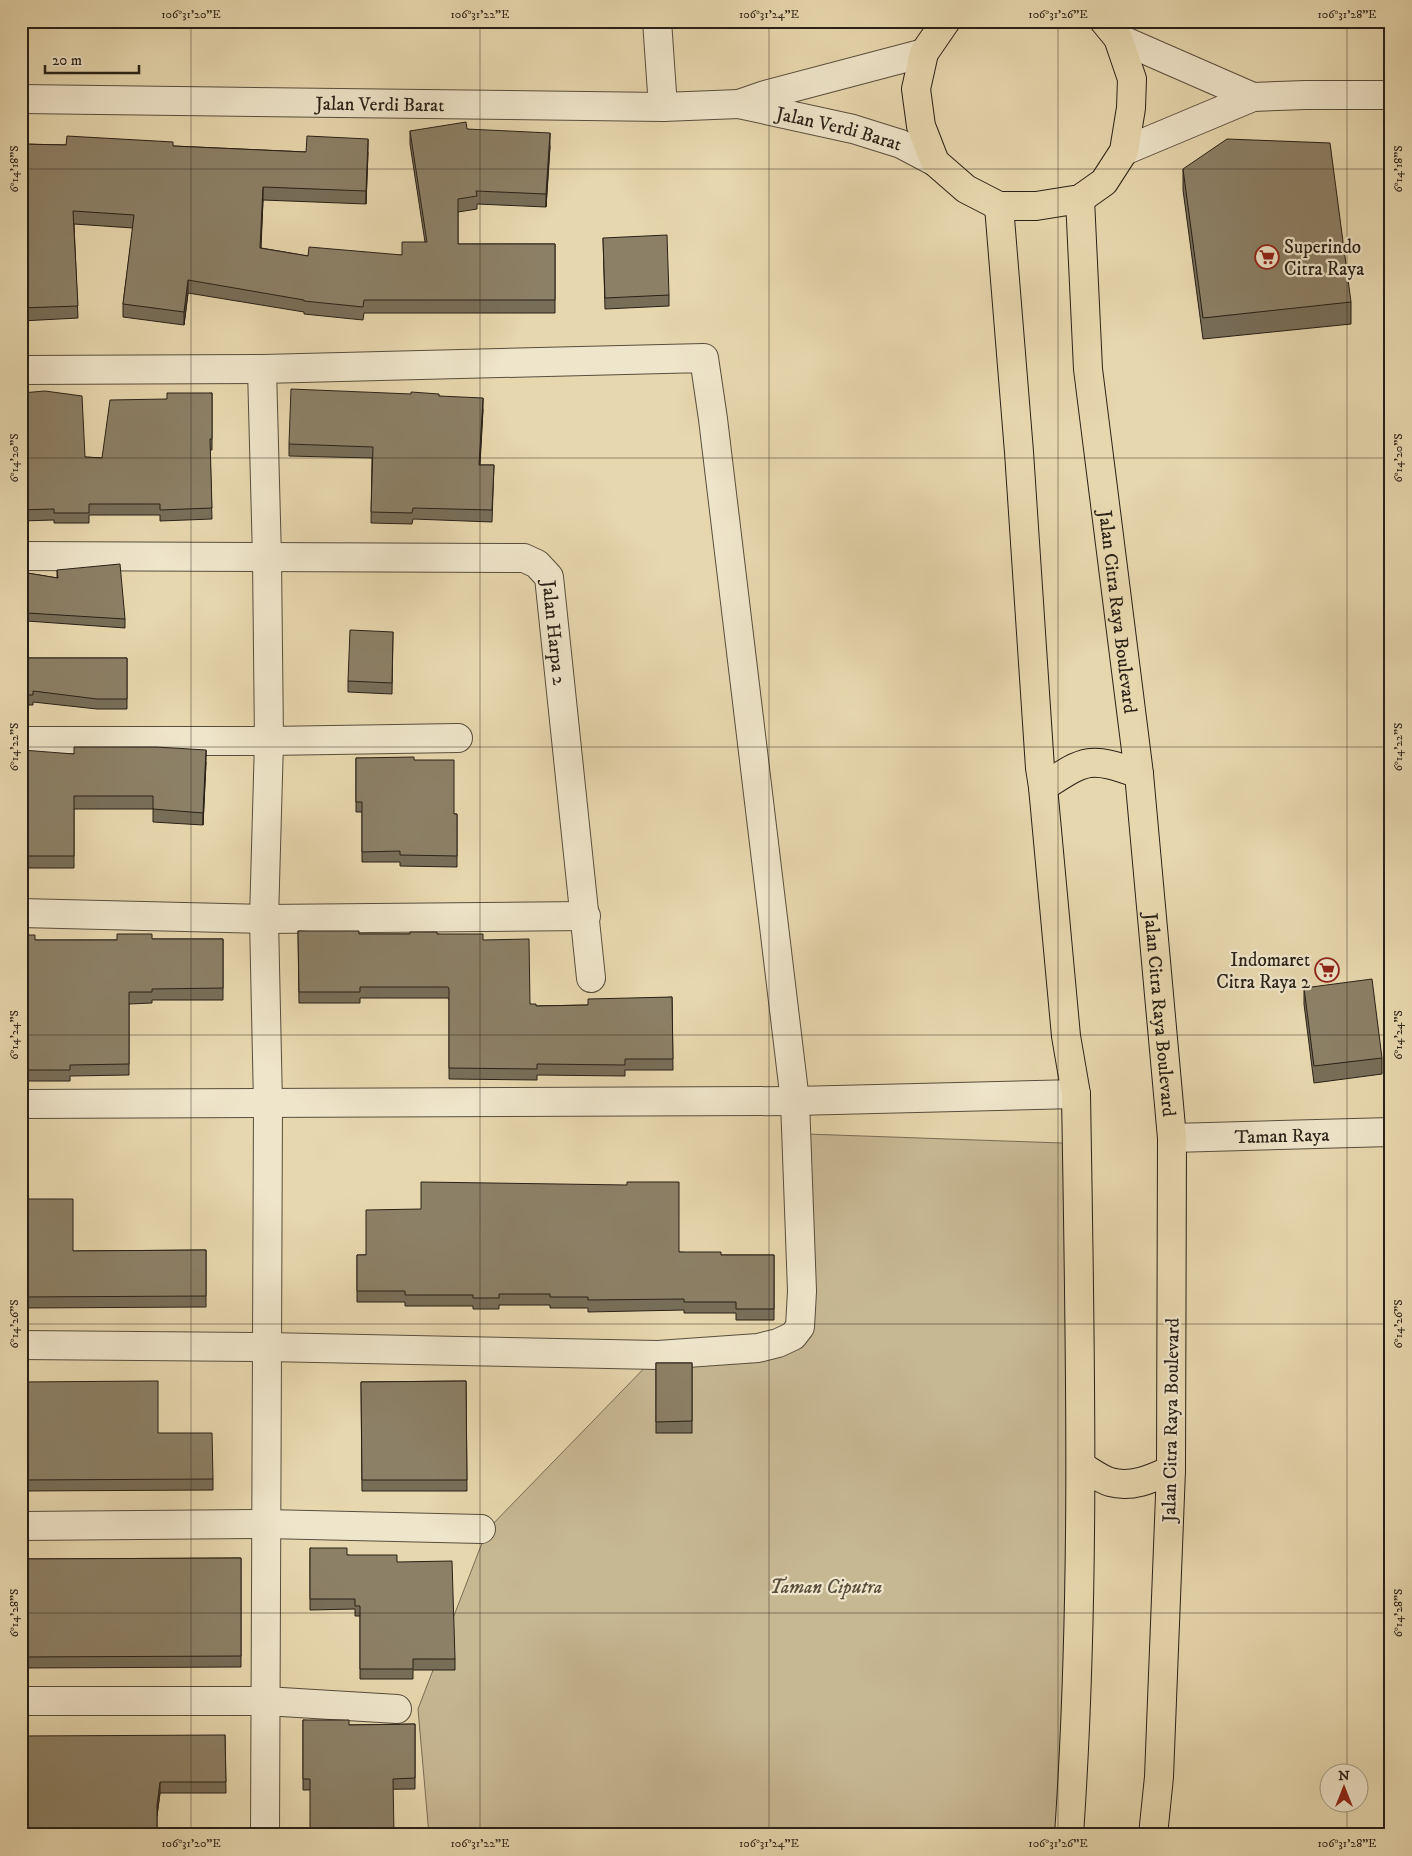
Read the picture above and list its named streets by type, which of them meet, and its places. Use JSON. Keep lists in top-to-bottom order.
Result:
{
  "streets": {
    "main road": ["Jalan Citra Raya Boulevard"],
    "street": ["Jalan Verdi Barat", "Jalan Harpa 2", "Taman Raya"]
  },
  "crossings": [
    ["Jalan Citra Raya Boulevard", "Taman Raya"]
  ],
  "parks": ["Taman Ciputra"],
  "places": {
    "supermarket": ["Superindo Citra Raya", "Indomaret Citra Raya 2"]
  },
  "scale_bar": "20 m",
  "north": "top",
  "coordinates": [
    "106°31'20\"E",
    "106°31'22\"E",
    "106°31'24\"E",
    "106°31'26\"E",
    "106°31'28\"E",
    "6°14'18\"S",
    "6°14'20\"S",
    "6°14'22\"S",
    "6°14'24\"S",
    "6°14'26\"S",
    "6°14'28\"S"
  ]
}
